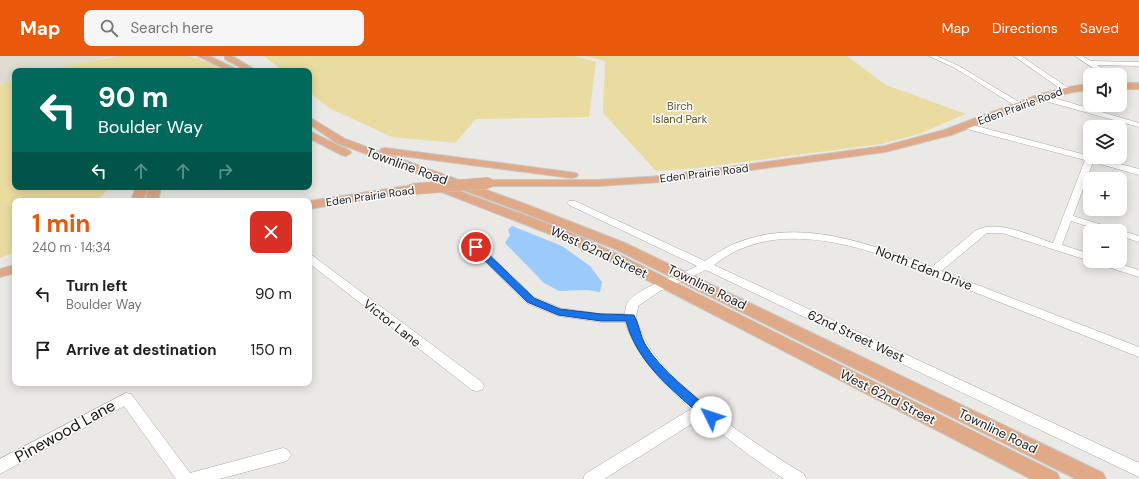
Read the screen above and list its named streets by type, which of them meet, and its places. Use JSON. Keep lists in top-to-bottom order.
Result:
{
  "streets": {
    "main road": ["Eden Prairie Road", "Townline Road", "West 62nd Street"],
    "street": [
      "North Eden Drive",
      "Victor Lane",
      "62nd Street West",
      "Pinewood Lane"
    ]
  },
  "crossings": [
    ["Townline Road", "North Eden Drive"],
    ["West 62nd Street", "North Eden Drive"],
    ["North Eden Drive", "62nd Street West"]
  ],
  "parks": ["Birch Island Park"],
  "page": {
    "header": "Map",
    "search": "Search here",
    "nav": ["Map", "Directions", "Saved"],
    "map_buttons": ["+", "−"],
    "turn": ["90 m", "Boulder Way"],
    "heading": ["1 min", "240 m · 14:34"],
    "list": [
      {
        "name": "Turn left",
        "note": "Boulder Way",
        "value": "90 m"
      },
      {
        "name": "Arrive at destination",
        "value": "150 m"
      }
    ]
  }
}
